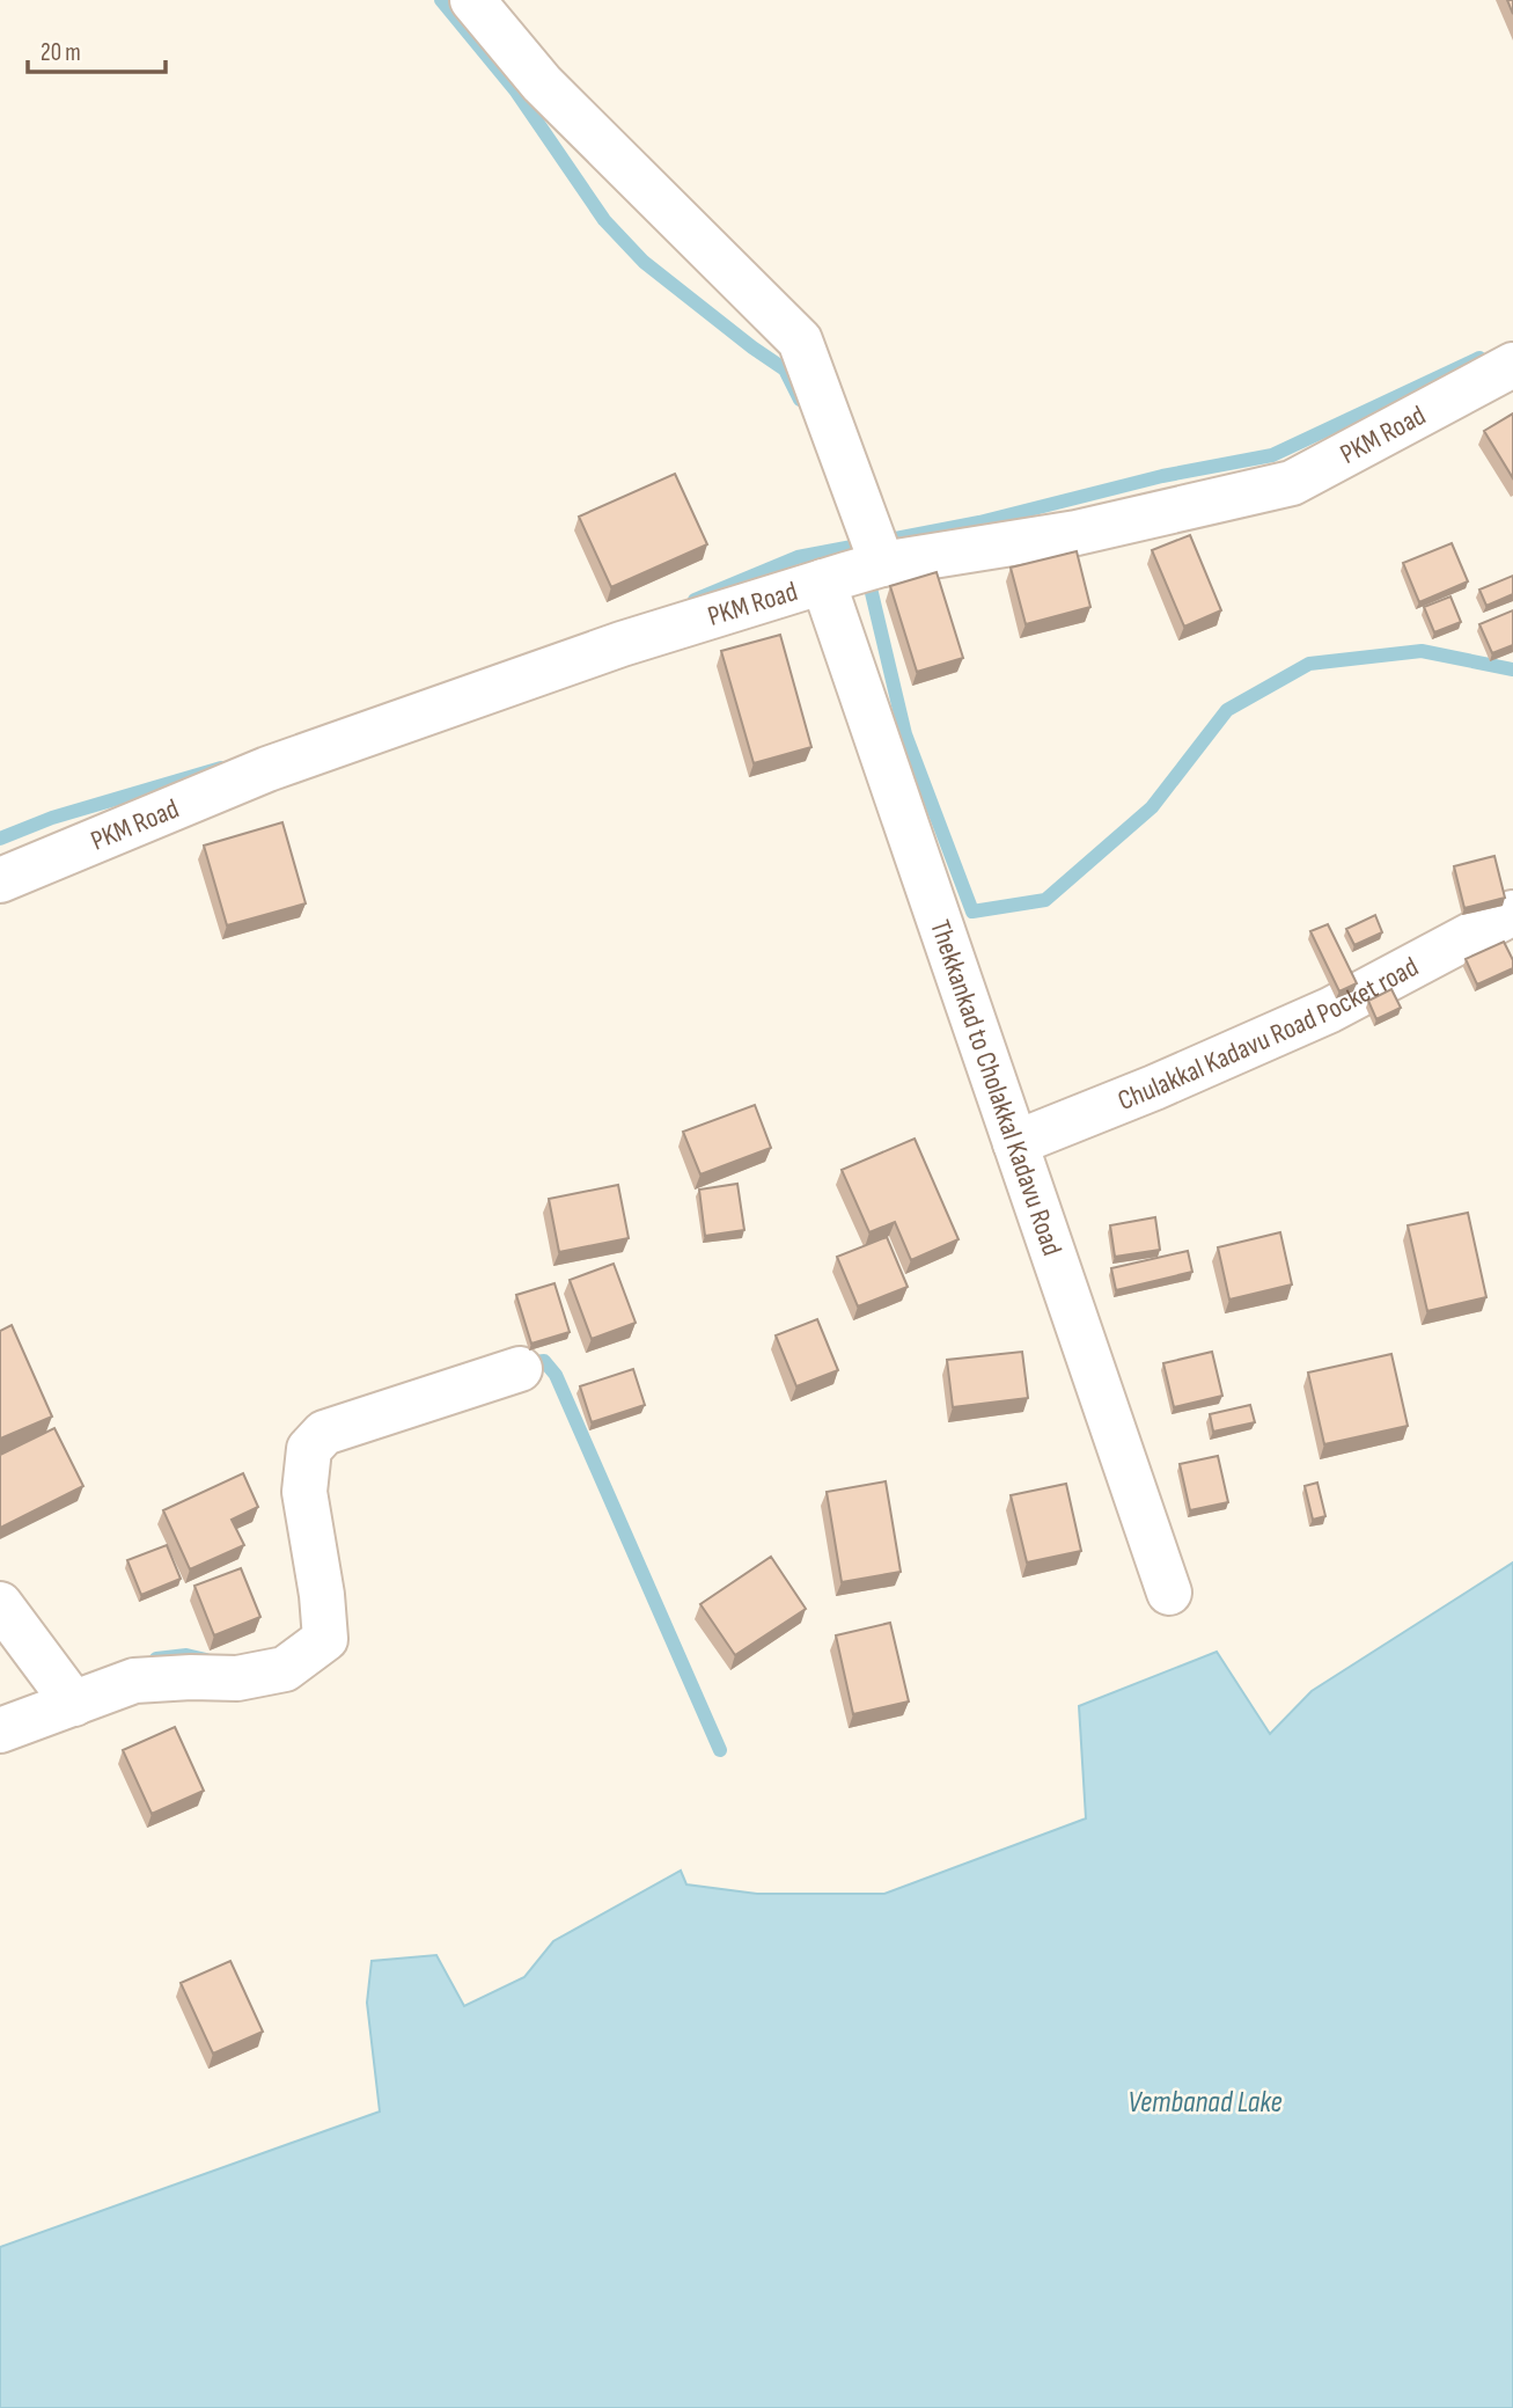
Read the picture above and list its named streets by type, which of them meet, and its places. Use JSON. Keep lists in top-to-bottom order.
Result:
{
  "streets": {
    "street": ["PKM Road", "Chulakkal Kadavu Road Pocket road", "Thekkankad to Cholakkal Kadavu Road"]
  },
  "crossings": [
    ["PKM Road", "Thekkankad to Cholakkal Kadavu Road"],
    ["Chulakkal Kadavu Road Pocket road", "Thekkankad to Cholakkal Kadavu Road"]
  ],
  "water": ["Vembanad Lake"],
  "scale_bar": "20 m"
}
